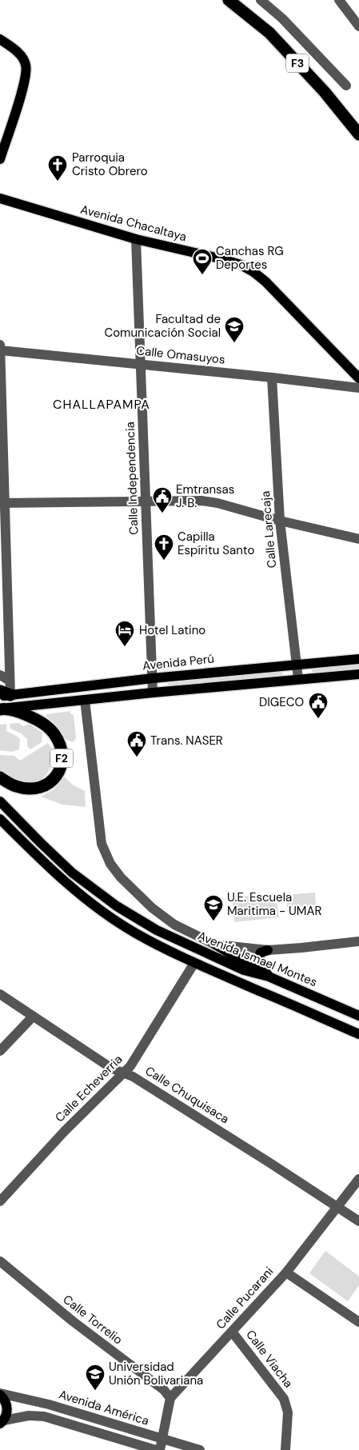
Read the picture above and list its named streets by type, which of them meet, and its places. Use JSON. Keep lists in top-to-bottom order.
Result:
{
  "streets": {
    "highway": ["F3", "F2"],
    "main road": ["Avenida Chacaltaya", "Avenida Perú", "Avenida Ismael Montes"],
    "street": [
      "Calle Omasuyos",
      "Calle Independencia",
      "Calle Larecaja",
      "Calle Echeverria",
      "Calle Chuquisaca",
      "Calle Pucarani",
      "Calle Torrelio",
      "Calle Viacha",
      "Avenida América"
    ]
  },
  "crossings": [
    ["Avenida Chacaltaya", "Calle Independencia"],
    ["Calle Omasuyos", "Calle Independencia"],
    ["Calle Omasuyos", "Calle Larecaja"],
    ["Calle Independencia", "Avenida Perú"],
    ["Calle Larecaja", "Avenida Perú"],
    ["Calle Echeverria", "Calle Chuquisaca"],
    ["Calle Chuquisaca", "Calle Pucarani"],
    ["Calle Pucarani", "Calle Torrelio"],
    ["Calle Pucarani", "Calle Viacha"]
  ],
  "districts": ["CHALLAPAMPA"],
  "places": {
    "church": ["Parroquia Cristo Obrero", "Capilla Espíritu Santo"],
    "sports": ["Canchas RG Deportes"],
    "school or university": ["Facultad de Comunicación Social", "U.E. Escuela Maritima - UMAR", "Universidad Unión Bolivariana"],
    "public building": ["Emtransas J. B.", "DIGECO", "Trans. NASER"],
    "hotel": ["Hotel Latino"]
  }
}
